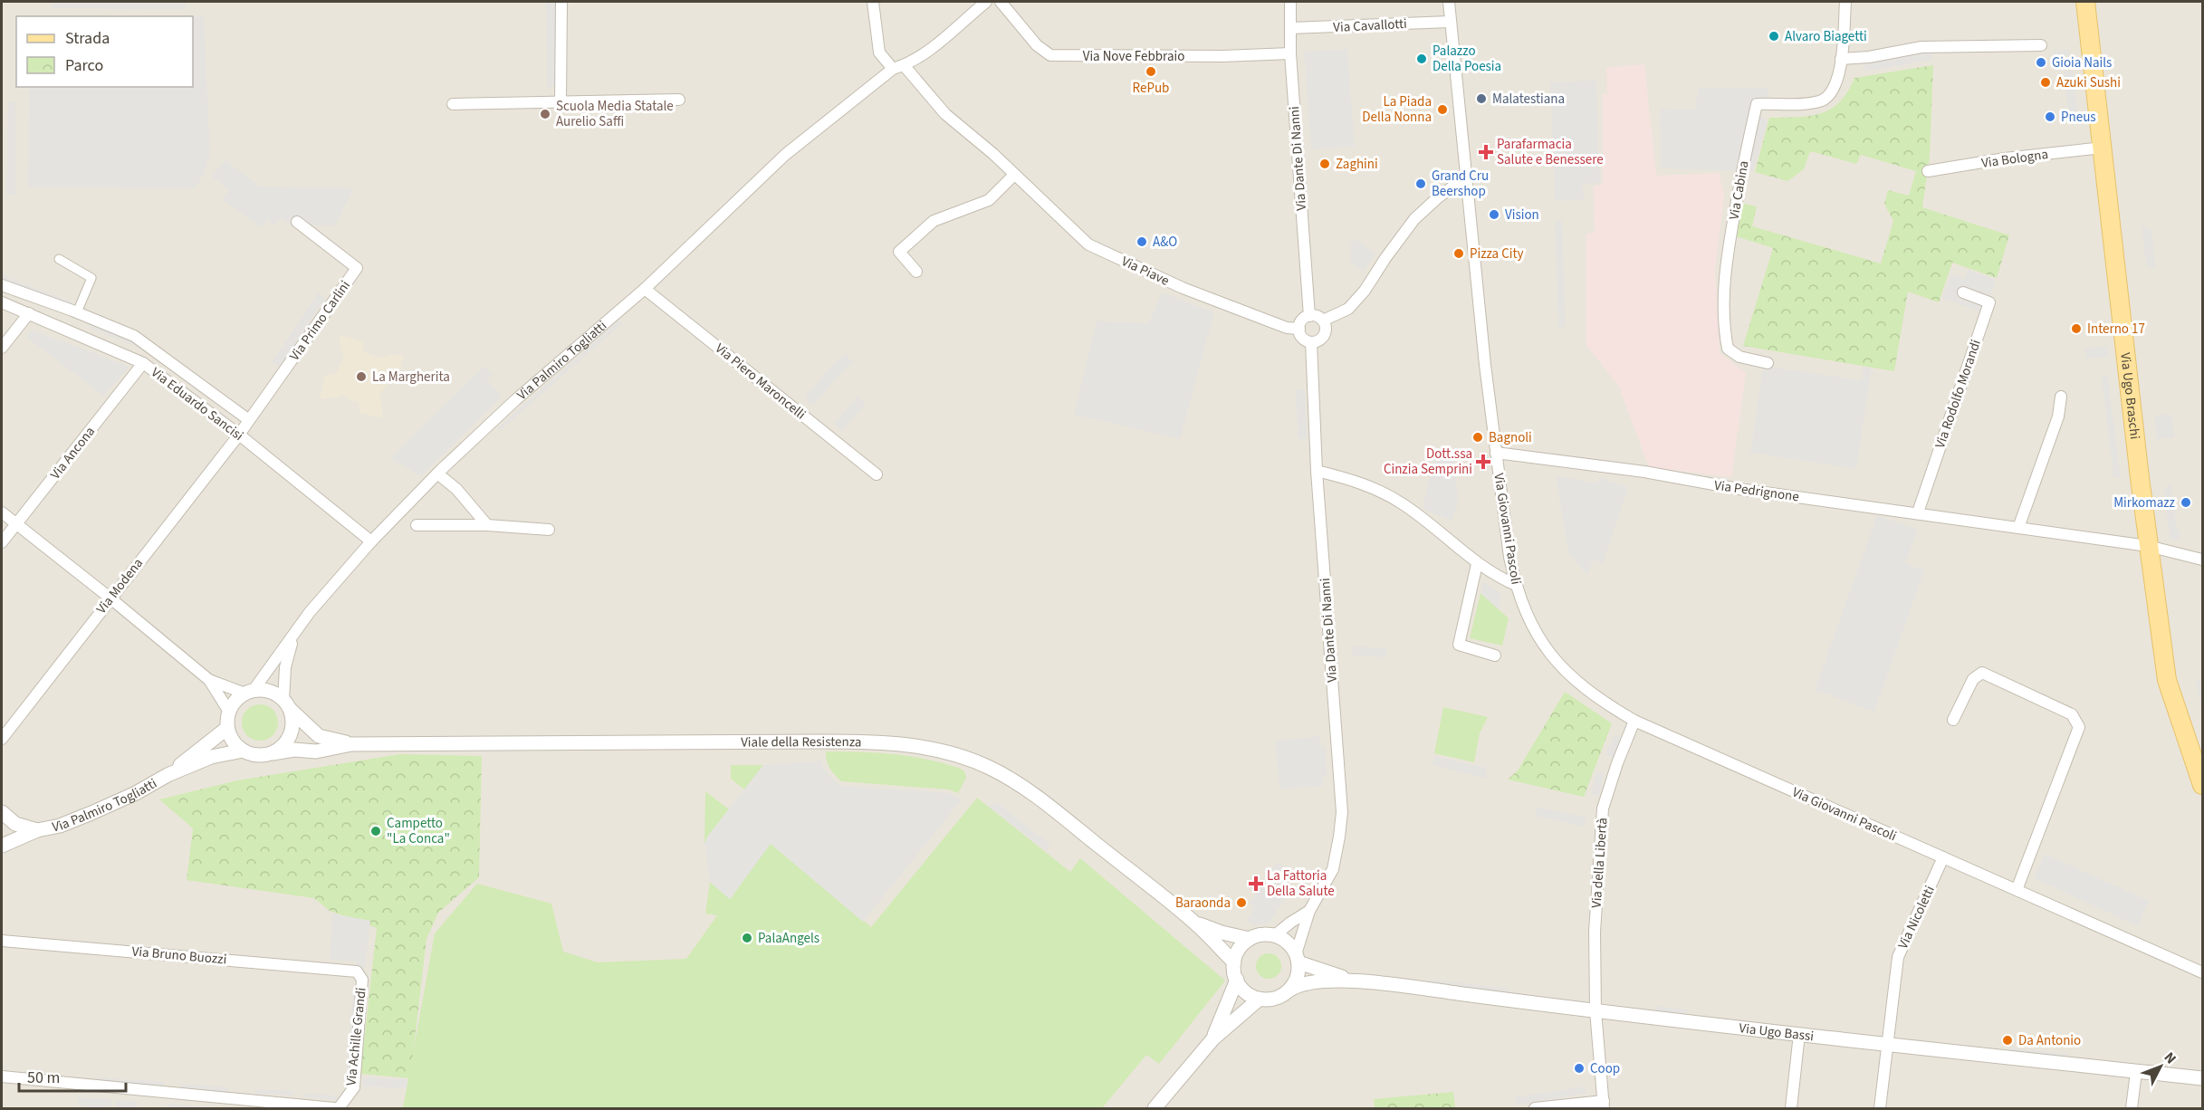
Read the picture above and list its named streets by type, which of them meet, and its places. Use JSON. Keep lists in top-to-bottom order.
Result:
{
  "streets": {
    "main road": ["Via Ugo Braschi"],
    "street": [
      "Via Cavallotti",
      "Via Nove Febbraio",
      "Via Dante Di Nanni",
      "Via Bologna",
      "Via Cabina",
      "Via Piave",
      "Via Primo Carlini",
      "Via Palmiro Togliatti",
      "Via Piero Maroncelli",
      "Via Rodolfo Morandi",
      "Via Eduardo Sancisi",
      "Via Ancona",
      "Via Pedrignone",
      "Via Giovanni Pascoli",
      "Via Modena",
      "Viale della Resistenza",
      "Via della Libertà",
      "Via Nicoletti",
      "Via Bruno Buozzi",
      "Via Ugo Bassi",
      "Via Achille Grandi"
    ]
  },
  "crossings": [
    ["Via Cavallotti", "Via Dante Di Nanni"],
    ["Via Cavallotti", "Via Giovanni Pascoli"],
    ["Via Nove Febbraio", "Via Dante Di Nanni"],
    ["Via Dante Di Nanni", "Via Piave"],
    ["Via Dante Di Nanni", "Viale della Resistenza"],
    ["Via Dante Di Nanni", "Via Ugo Bassi"],
    ["Via Bologna", "Via Ugo Braschi"],
    ["Via Piave", "Via Palmiro Togliatti"],
    ["Via Primo Carlini", "Via Eduardo Sancisi"],
    ["Via Primo Carlini", "Via Modena"],
    ["Via Palmiro Togliatti", "Via Piero Maroncelli"],
    ["Via Palmiro Togliatti", "Via Eduardo Sancisi"],
    ["Via Palmiro Togliatti", "Viale della Resistenza"],
    ["Via Rodolfo Morandi", "Via Pedrignone"],
    ["Via Ugo Braschi", "Via Pedrignone"],
    ["Via Eduardo Sancisi", "Via Ancona"],
    ["Via Eduardo Sancisi", "Via Modena"],
    ["Via Pedrignone", "Via Giovanni Pascoli"],
    ["Via Giovanni Pascoli", "Via della Libertà"],
    ["Via Giovanni Pascoli", "Via Nicoletti"],
    ["Viale della Resistenza", "Via Ugo Bassi"],
    ["Via della Libertà", "Via Ugo Bassi"],
    ["Via Nicoletti", "Via Ugo Bassi"],
    ["Via Bruno Buozzi", "Via Achille Grandi"]
  ],
  "places": {
    "other": [
      "Alvaro Biagetti",
      "Palazzo Della Poesia",
      "Gioia Nails",
      "RePub",
      "Azuki Sushi",
      "Malatestiana",
      "La Piada Della Nonna",
      "Scuola Media Statale Aurelio Saffi",
      "Pneus",
      "Zaghini",
      "Grand Cru Beershop",
      "Vision",
      "A&O",
      "Pizza City",
      "Interno 17",
      "La Margherita",
      "Bagnoli",
      "Mirkomazz",
      "Campetto \"La Conca\"",
      "Baraonda",
      "PalaAngels",
      "Da Antonio",
      "Coop"
    ],
    "health": ["Parafarmacia Salute e Benessere", "Dott.ssa Cinzia Semprini", "La Fattoria Della Salute"]
  },
  "legend": ["Strada", "Parco"],
  "scale_bar": "50 m",
  "north": "top right"
}
